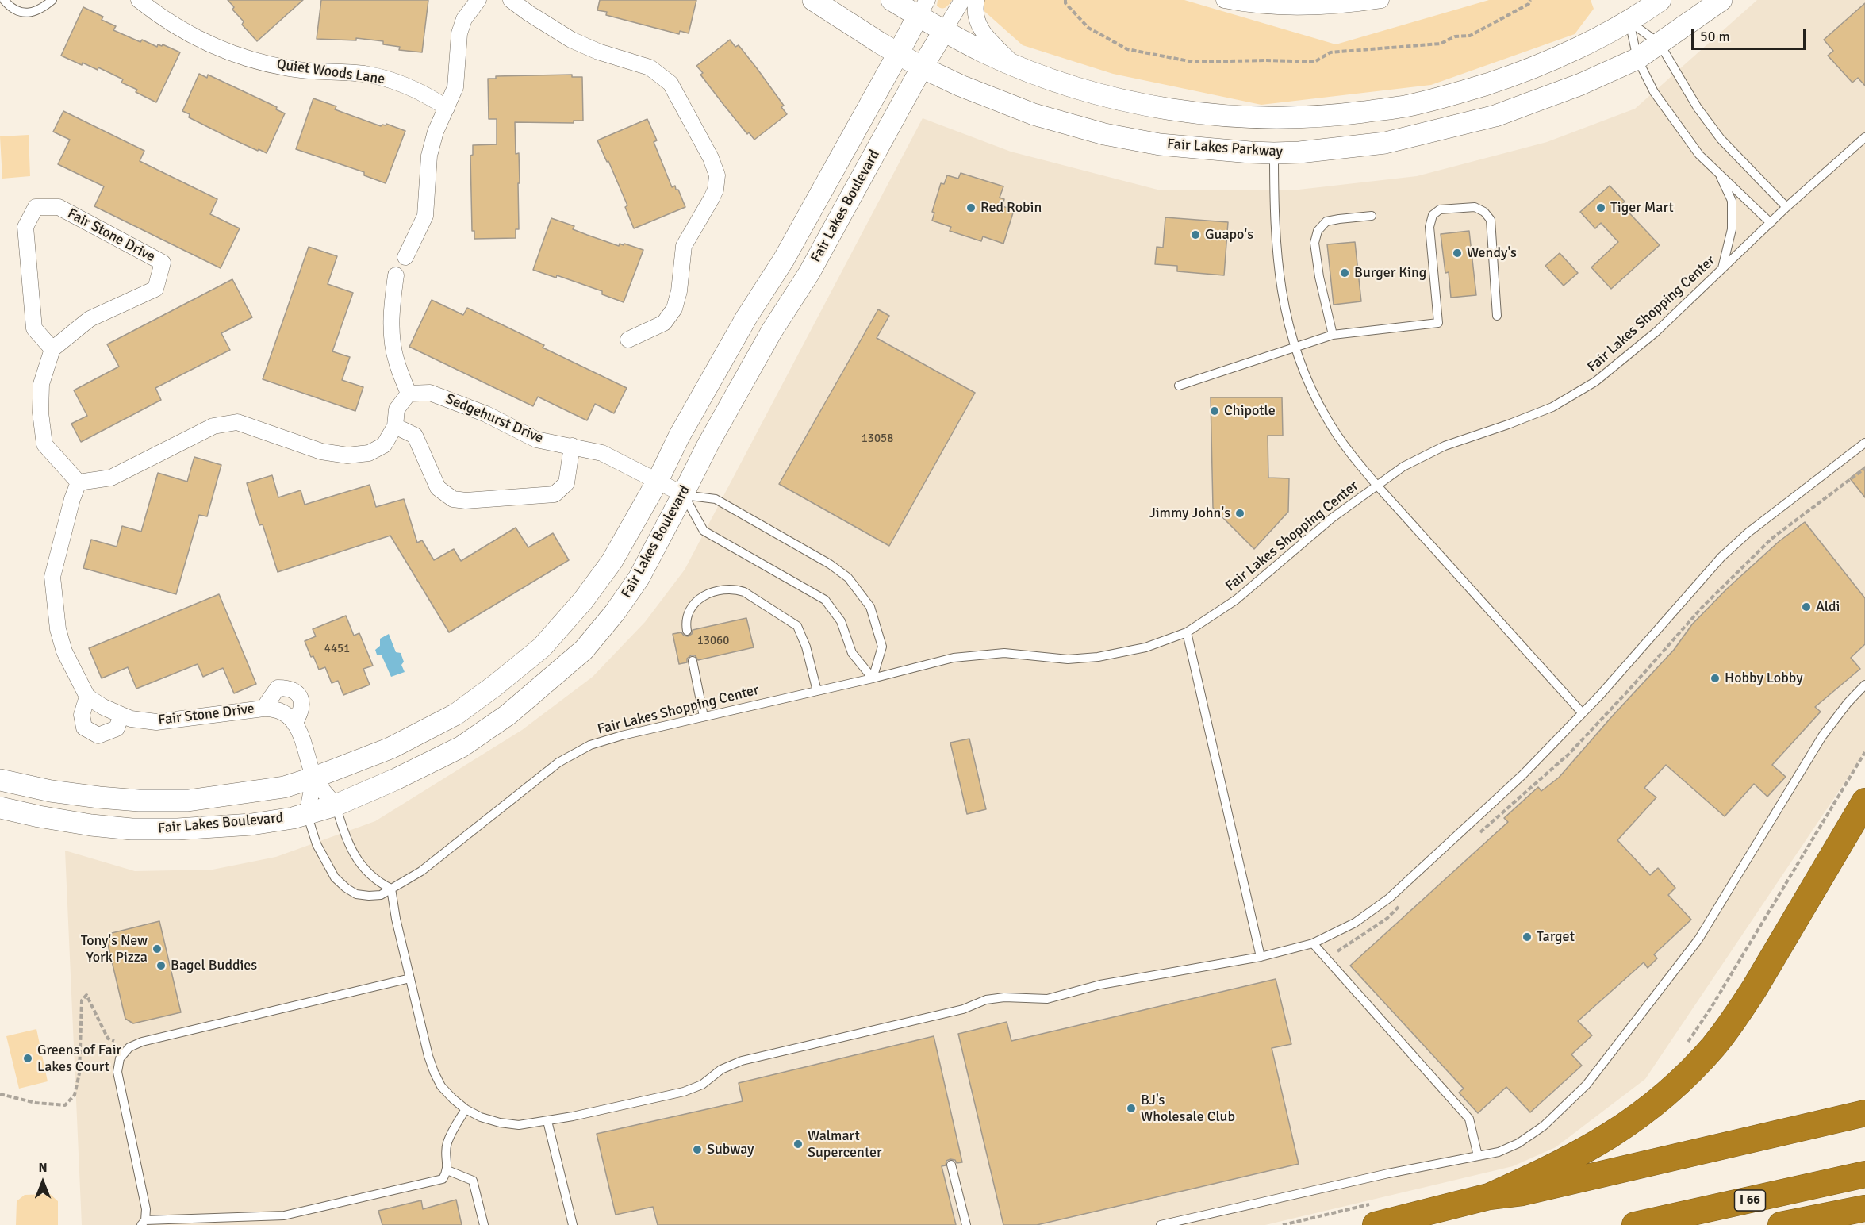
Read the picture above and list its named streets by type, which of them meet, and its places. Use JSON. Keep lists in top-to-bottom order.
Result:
{
  "streets": {
    "highway": ["I 66"],
    "street": [
      "Quiet Woods Lane",
      "Fair Lakes Parkway",
      "Fair Lakes Boulevard",
      "Fair Stone Drive",
      "Sedgehurst Drive"
    ],
    "lane": ["Fair Lakes Shopping Center"]
  },
  "crossings": [
    ["Fair Lakes Parkway", "Fair Lakes Boulevard"],
    ["Fair Lakes Boulevard", "Fair Lakes Shopping Center"],
    ["Fair Lakes Boulevard", "Sedgehurst Drive"]
  ],
  "places": [
    "Red Robin",
    "Tiger Mart",
    "Guapo's",
    "Wendy's",
    "Burger King",
    "Chipotle",
    "Jimmy John's",
    "Aldi",
    "Hobby Lobby",
    "Target",
    "Tony's New York Pizza",
    "Bagel Buddies",
    "Greens of Fair Lakes Court",
    "BJ's Wholesale Club",
    "Walmart Supercenter",
    "Subway"
  ],
  "house_numbers": ["13058", "13060", "4451"],
  "scale_bar": "50 m",
  "north": "top"
}
